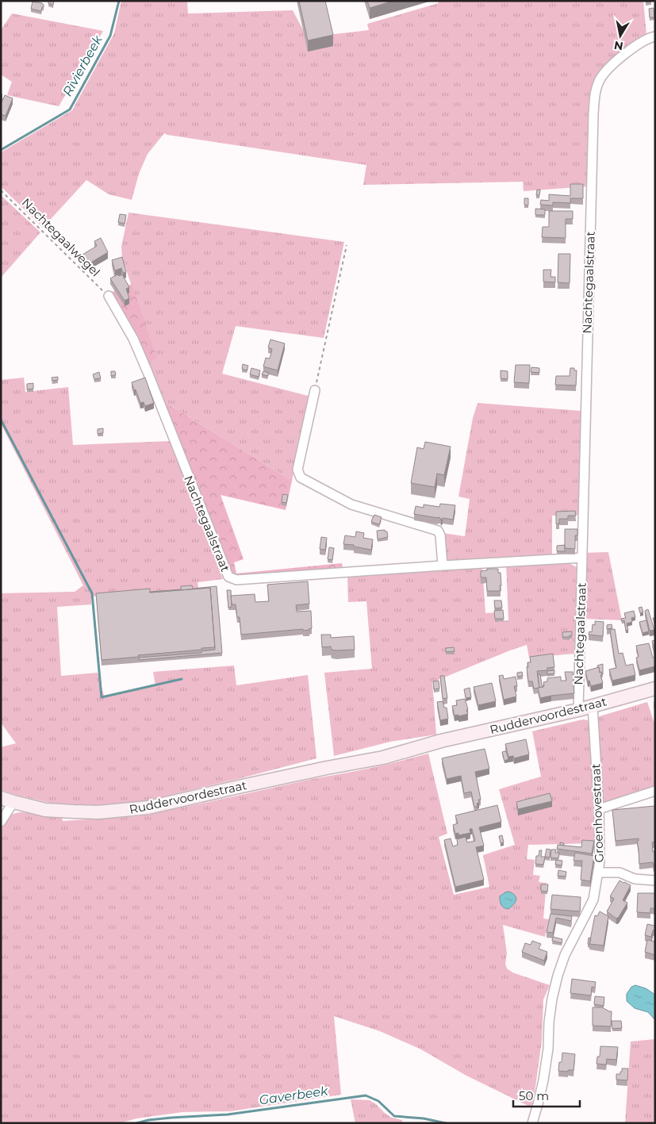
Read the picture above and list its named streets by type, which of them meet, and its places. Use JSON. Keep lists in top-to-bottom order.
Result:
{
  "streets": {
    "street": ["Nachtegaalstraat", "Ruddervoordestraat", "Groenhovestraat"],
    "path": ["Nachtegaalwegel"]
  },
  "crossings": [
    ["Nachtegaalwegel", "Nachtegaalstraat"],
    ["Nachtegaalstraat", "Ruddervoordestraat"],
    ["Ruddervoordestraat", "Groenhovestraat"]
  ],
  "water": ["Rivierbeek", "Gaverbeek"],
  "scale_bar": "50 m",
  "north": "bottom"
}
